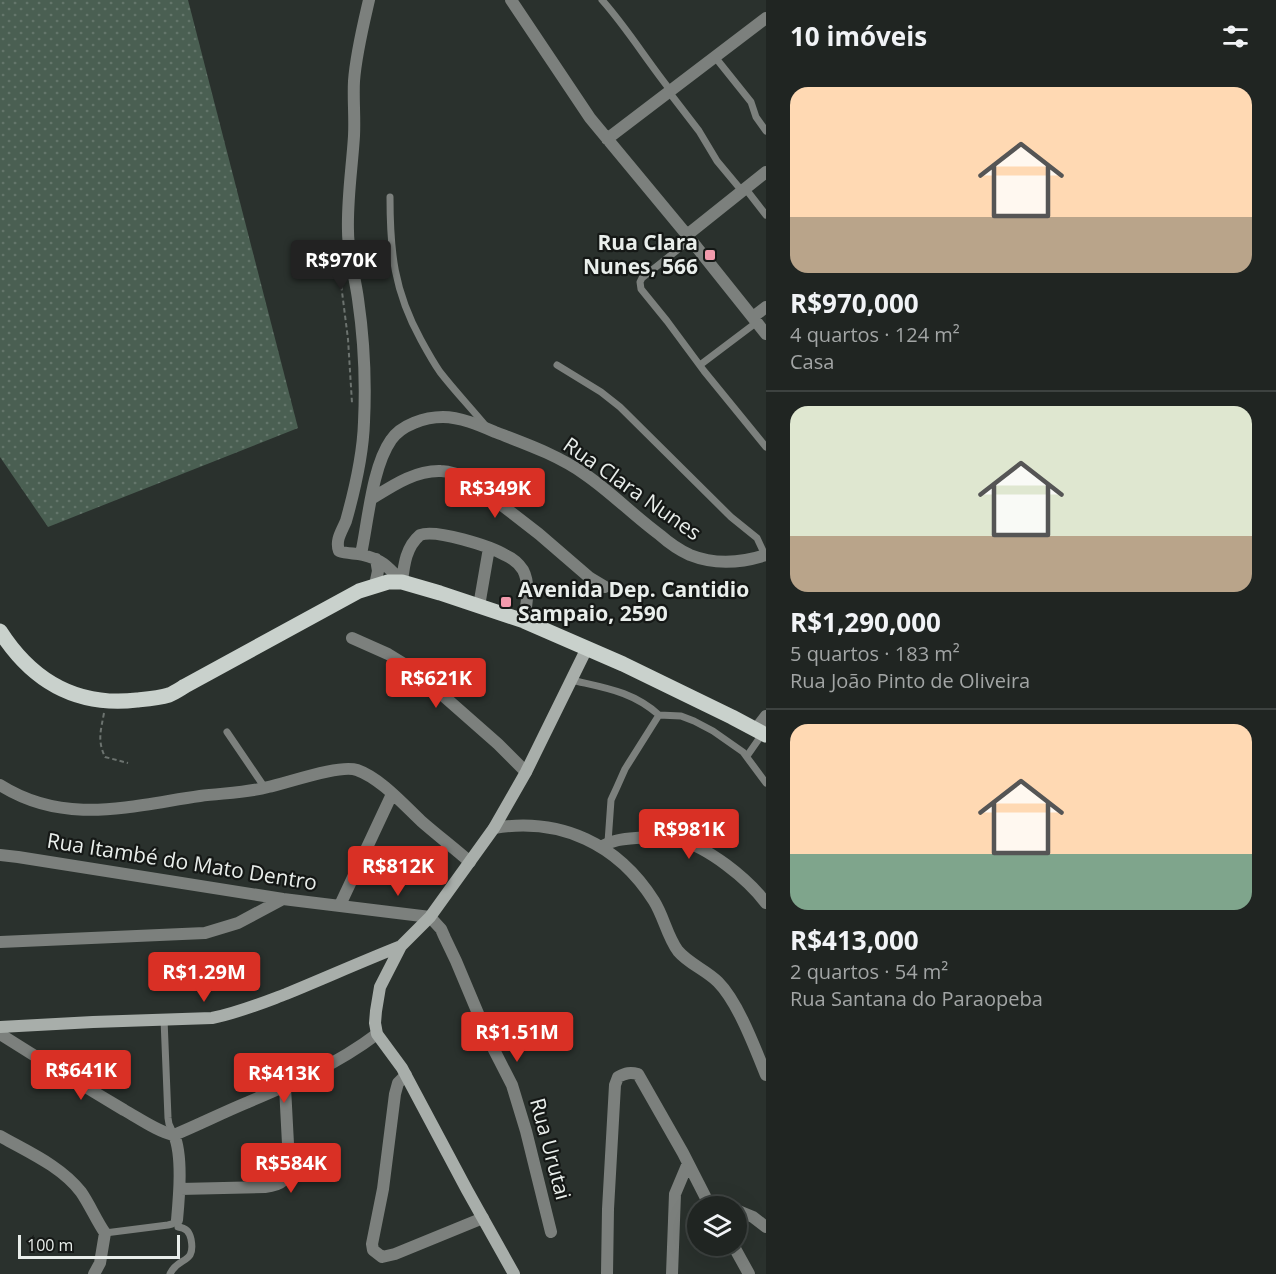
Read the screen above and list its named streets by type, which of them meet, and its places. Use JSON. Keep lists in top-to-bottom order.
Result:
{
  "streets": {
    "street": ["Rua Clara Nunes", "Rua Itambé do Mato Dentro", "Rua Urutai"]
  },
  "crossings": [
    ["Rua Itambé do Mato Dentro", "Rua Urutai"]
  ],
  "places": {
    "transit": ["Rua Clara Nunes, 566", "Avenida Dep. Cantidio Sampaio, 2590"]
  },
  "scale_bar": "100 m",
  "page": {
    "heading": "10 imóveis",
    "list": [
      {
        "name": "R$970,000",
        "note": "4 quartos · 124 m² · Casa"
      },
      {
        "name": "R$1,290,000",
        "note": "5 quartos · 183 m² · Rua João Pinto de Oliveira"
      },
      {
        "name": "R$413,000",
        "note": "2 quartos · 54 m² · Rua Santana do Paraopeba"
      }
    ],
    "price": [
      "R$970K",
      "R$349K",
      "R$621K",
      "R$981K",
      "R$812K",
      "R$1.29M",
      "R$1.51M",
      "R$641K",
      "R$413K",
      "R$584K"
    ],
    "scale": "100 m"
  }
}
